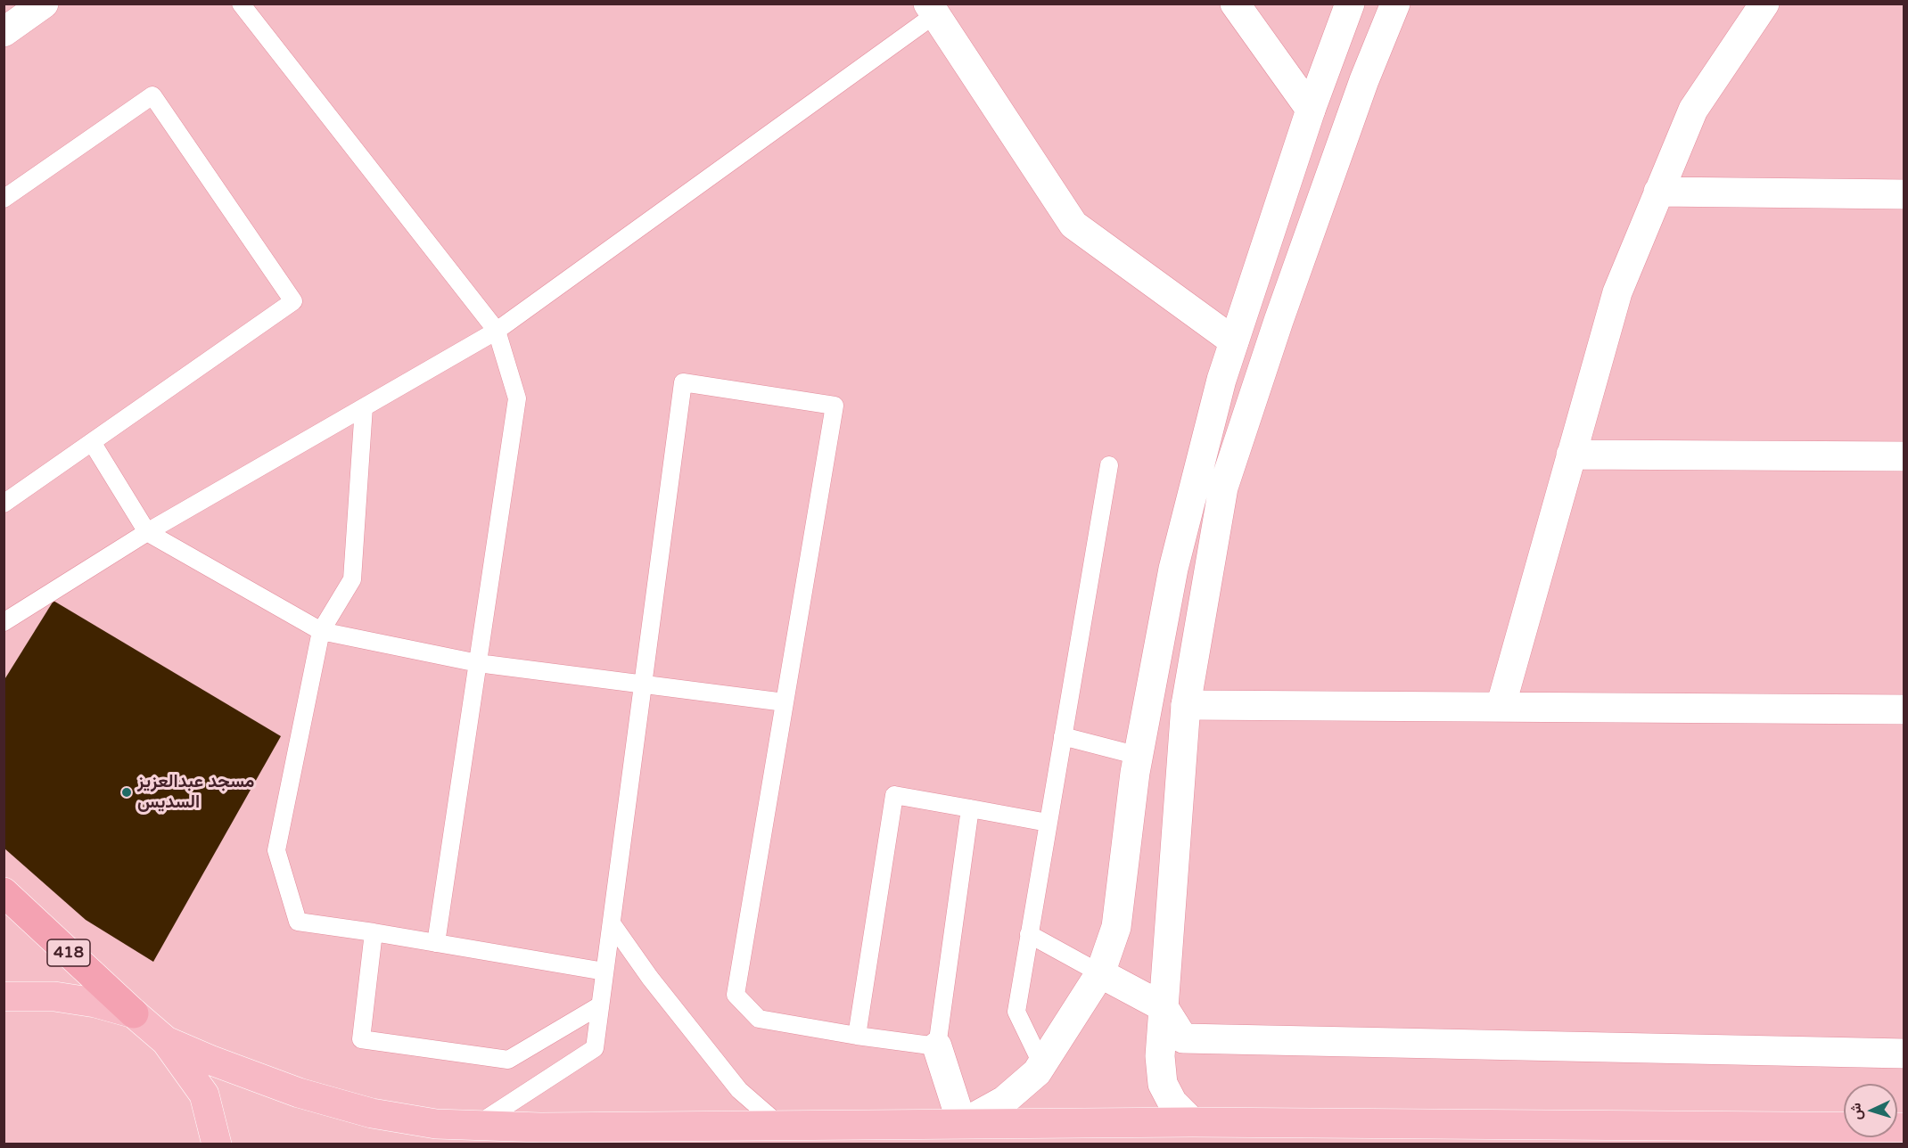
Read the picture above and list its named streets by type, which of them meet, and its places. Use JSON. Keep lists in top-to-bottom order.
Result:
{
  "streets": {
    "highway": ["418"]
  },
  "places": ["مسجد عبدالعزيز السديس"],
  "north": "left"
}
